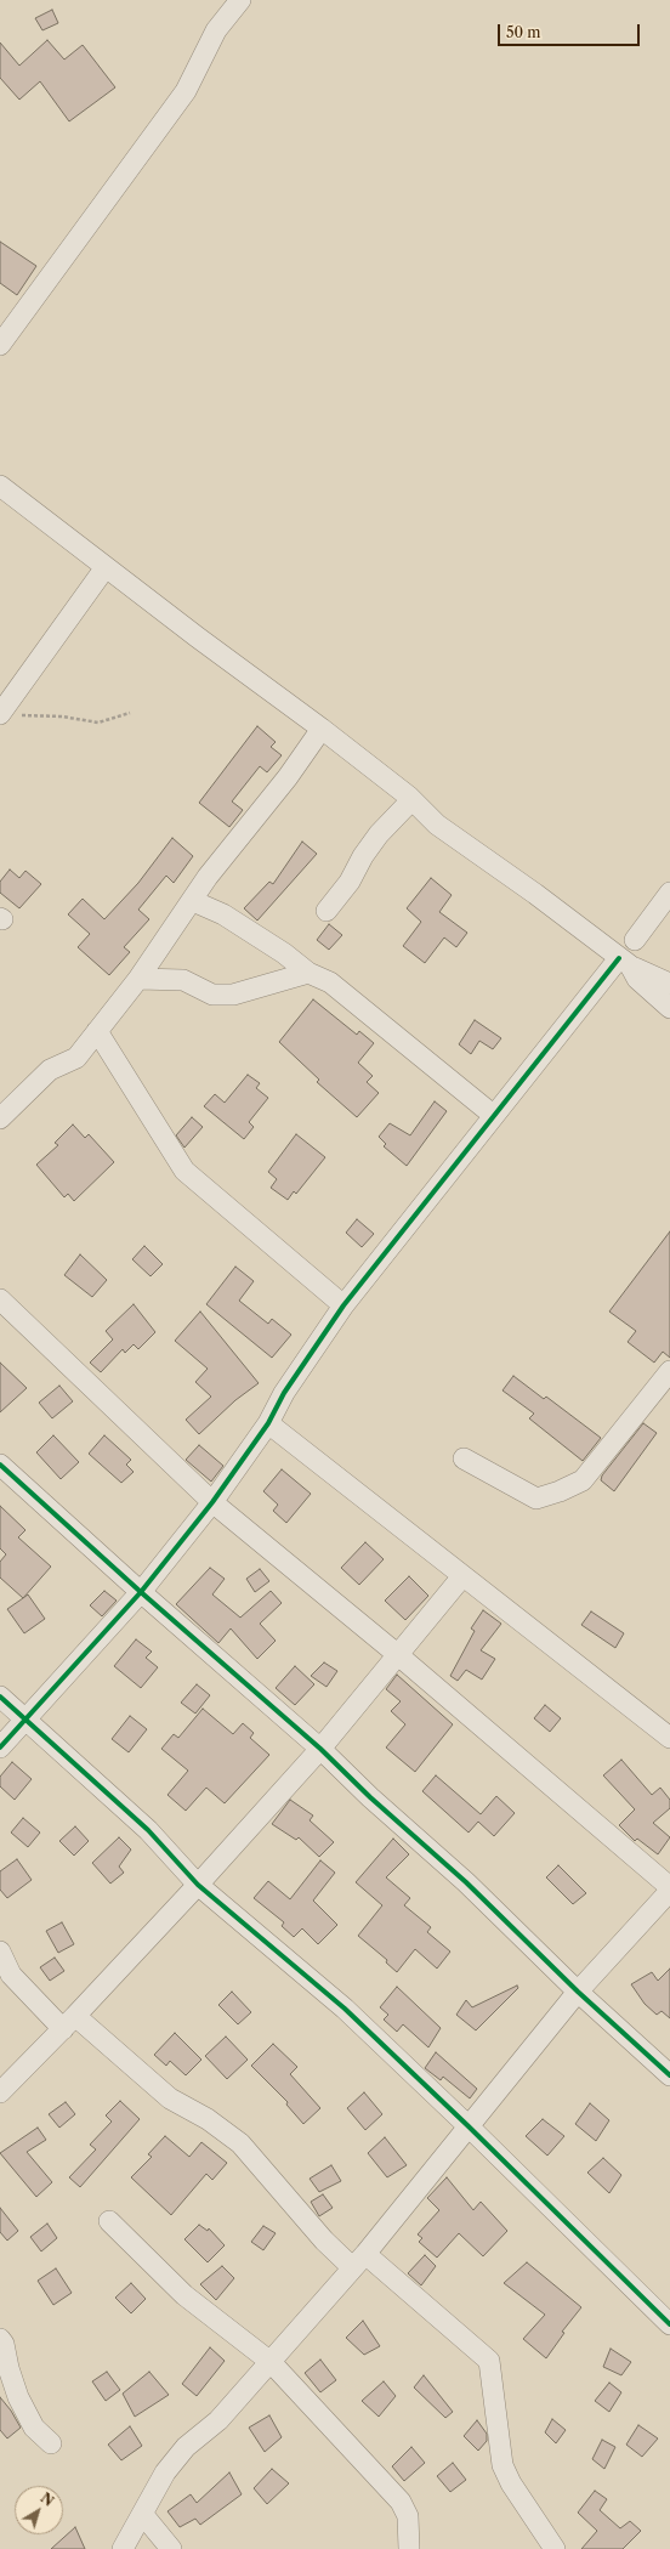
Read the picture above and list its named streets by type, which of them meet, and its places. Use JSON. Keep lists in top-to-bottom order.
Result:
{
  "scale_bar": "50 m",
  "north": "top right"
}
